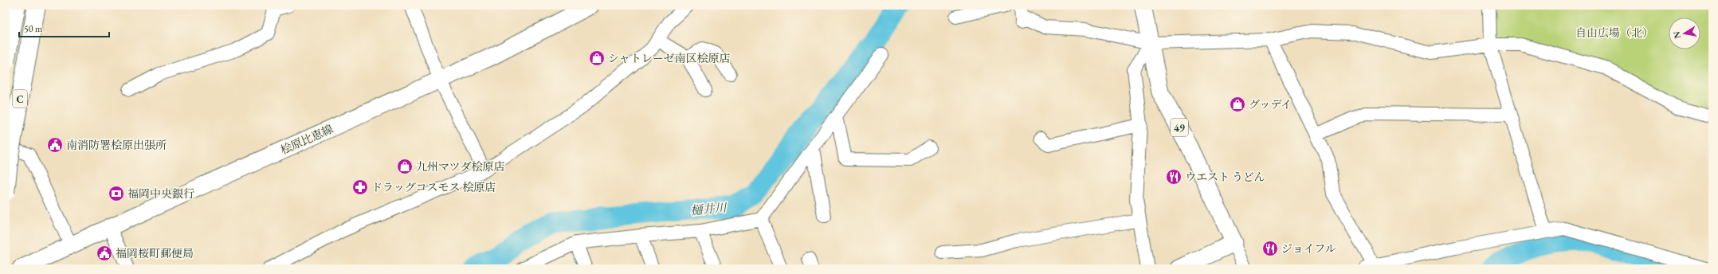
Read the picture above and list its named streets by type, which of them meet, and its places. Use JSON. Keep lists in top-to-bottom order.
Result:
{
  "streets": {
    "highway": ["C"],
    "main road": ["49", "桧原比恵線"]
  },
  "water": ["樋井川"],
  "parks": ["自由広場（北）"],
  "places": {
    "shop": ["シャトレーゼ南区桧原店", "グッデイ", "九州マツダ桧原店"],
    "public building": ["南消防署桧原出張所", "福岡桜町郵便局"],
    "restaurant": ["ウエスト うどん", "ジョイフル"],
    "pharmacy": ["ドラッグコスモス 桧原店"],
    "bank": ["福岡中央銀行"]
  },
  "scale_bar": "50 m",
  "north": "left"
}
